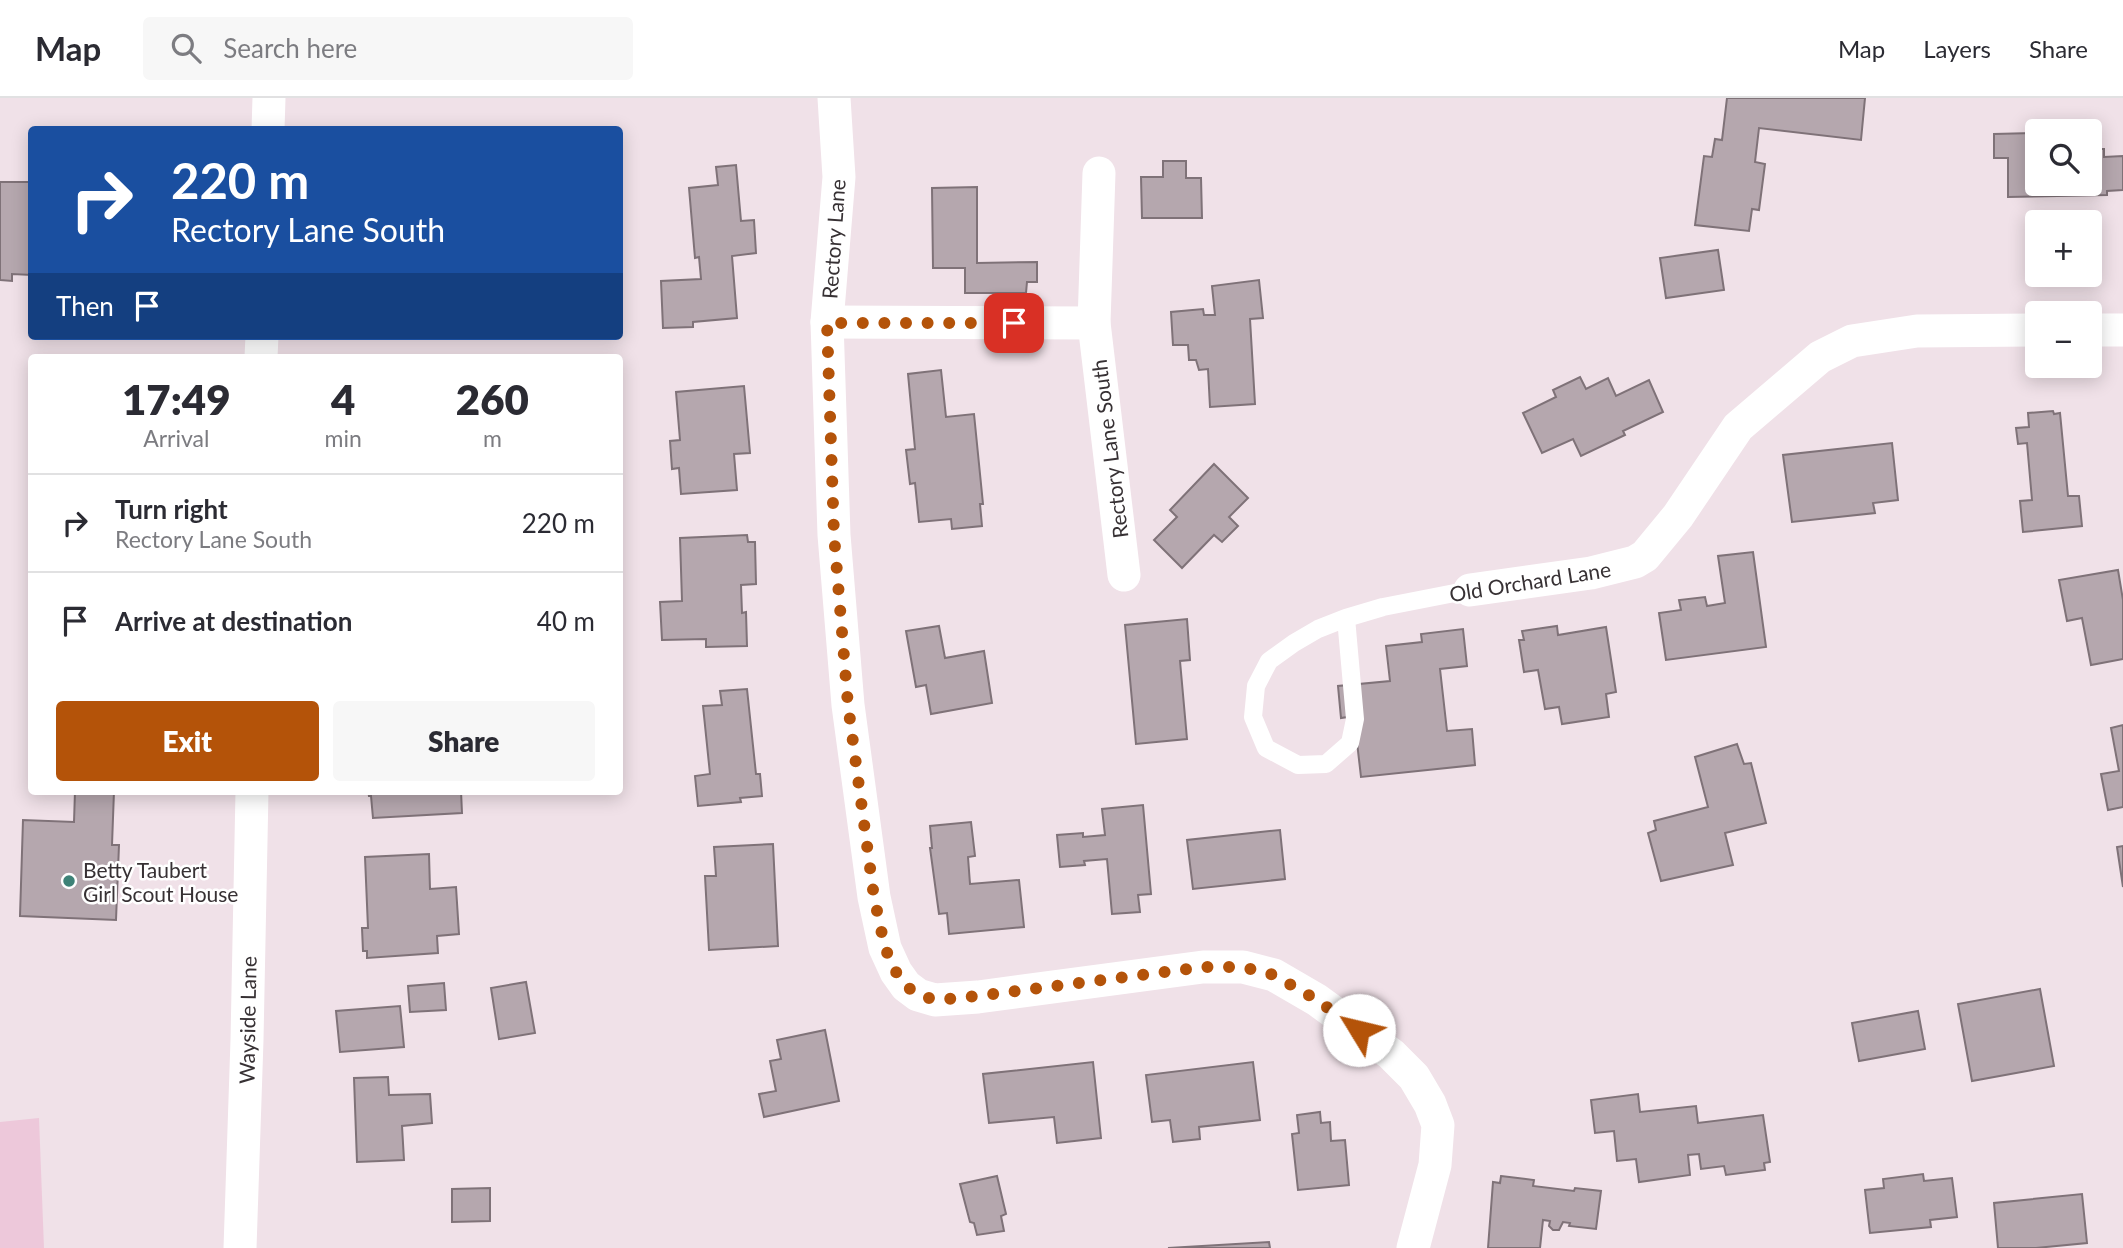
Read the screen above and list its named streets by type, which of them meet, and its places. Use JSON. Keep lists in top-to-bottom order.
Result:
{
  "streets": {
    "street": [
      "Rectory Lane",
      "Rectory Lane South",
      "Old Orchard Lane",
      "Wayside Lane"
    ]
  },
  "places": ["Betty Taubert Girl Scout House"],
  "page": {
    "header": "Map",
    "search": "Search here",
    "nav": ["Map", "Layers", "Share"],
    "map_buttons": ["+", "−"],
    "turn": ["220 m", "Rectory Lane South"],
    "then": "Then",
    "eta": [
      "17:49",
      "Arrival",
      "4",
      "min",
      "260",
      "m"
    ],
    "list": [
      {
        "name": "Turn right",
        "note": "Rectory Lane South",
        "value": "220 m"
      },
      {
        "name": "Arrive at destination",
        "value": "40 m"
      }
    ],
    "buttons": ["Exit", "Share"]
  }
}
